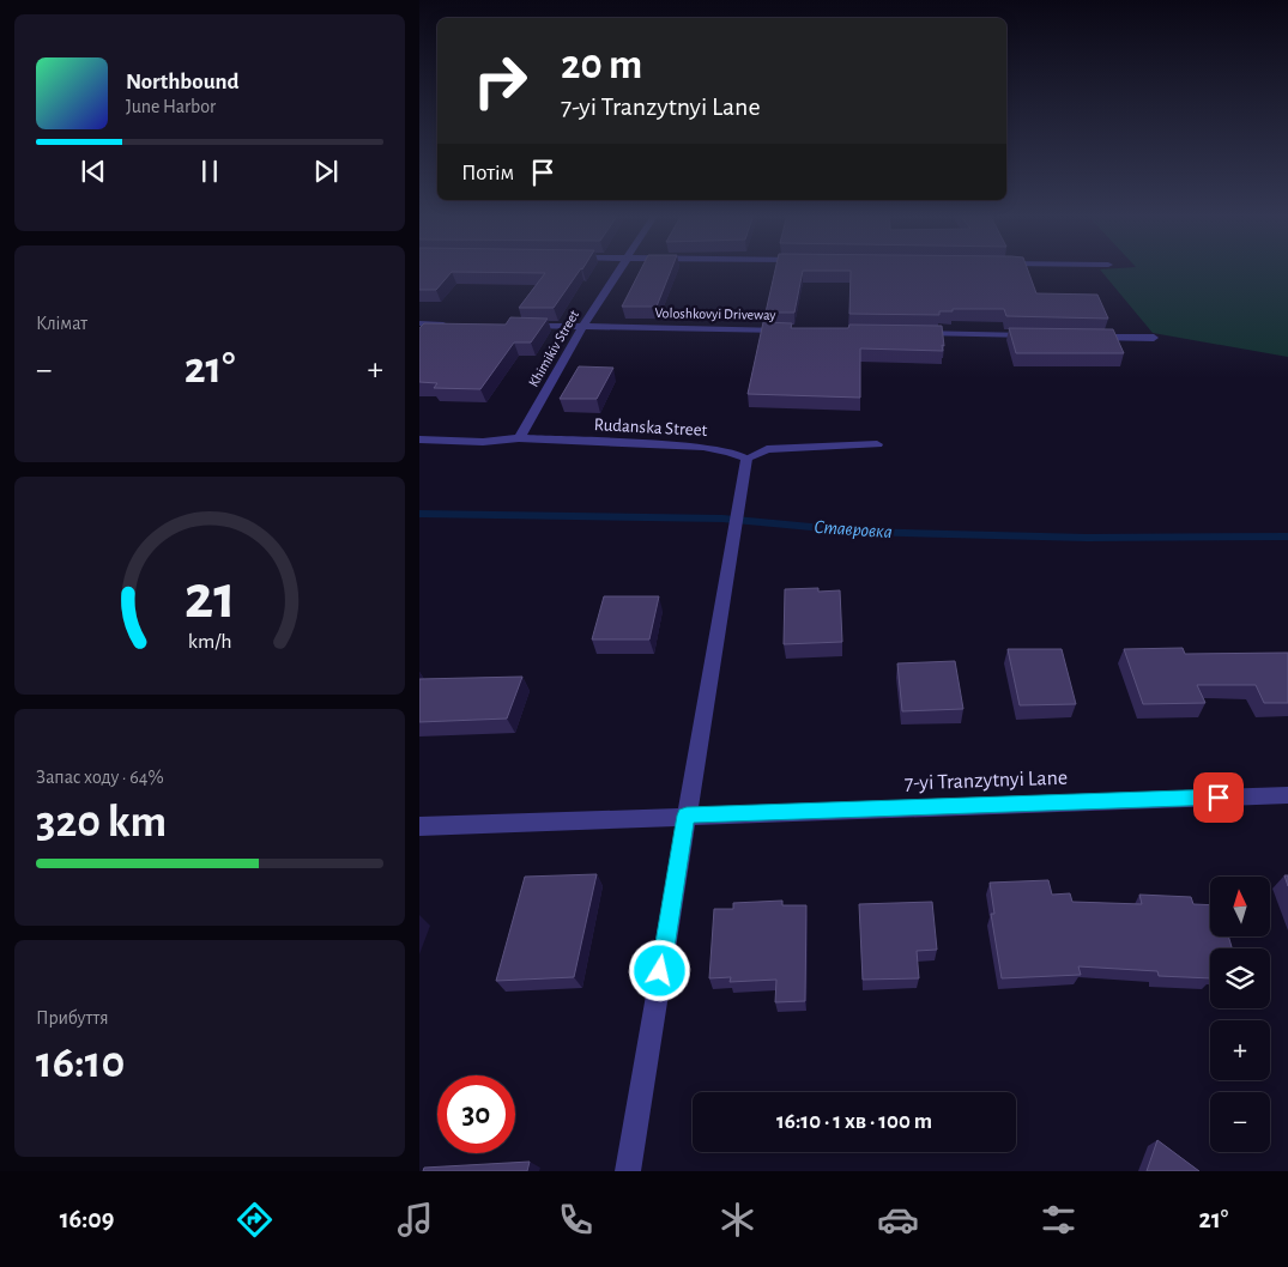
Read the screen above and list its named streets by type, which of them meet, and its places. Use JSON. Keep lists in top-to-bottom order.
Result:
{
  "streets": {
    "street": [
      "Voloshkovyi Driveway",
      "Khimikiv Street",
      "Rudanska Street",
      "7-yi Tranzytnyi Lane"
    ]
  },
  "crossings": [
    ["Voloshkovyi Driveway", "Khimikiv Street"],
    ["Khimikiv Street", "Rudanska Street"]
  ],
  "water": ["Ставровка"],
  "north": "top",
  "page": {
    "turn": ["20 m", "7-yi Tranzytnyi Lane"],
    "song": ["Northbound", "June Harbor"],
    "then": "Потім",
    "tile": [
      "Клімат",
      ["Запас ходу · 64%", "320 km"],
      ["Прибуття", "16:10"]
    ],
    "heat": ["−", "21°", "+"],
    "map_buttons": ["+", "−"],
    "limit": "30",
    "trip": "16:10 · 1 хв · 100 m",
    "tabs": ["16:09", "21°"],
    "gauge": ["21", "km/h"]
  }
}
